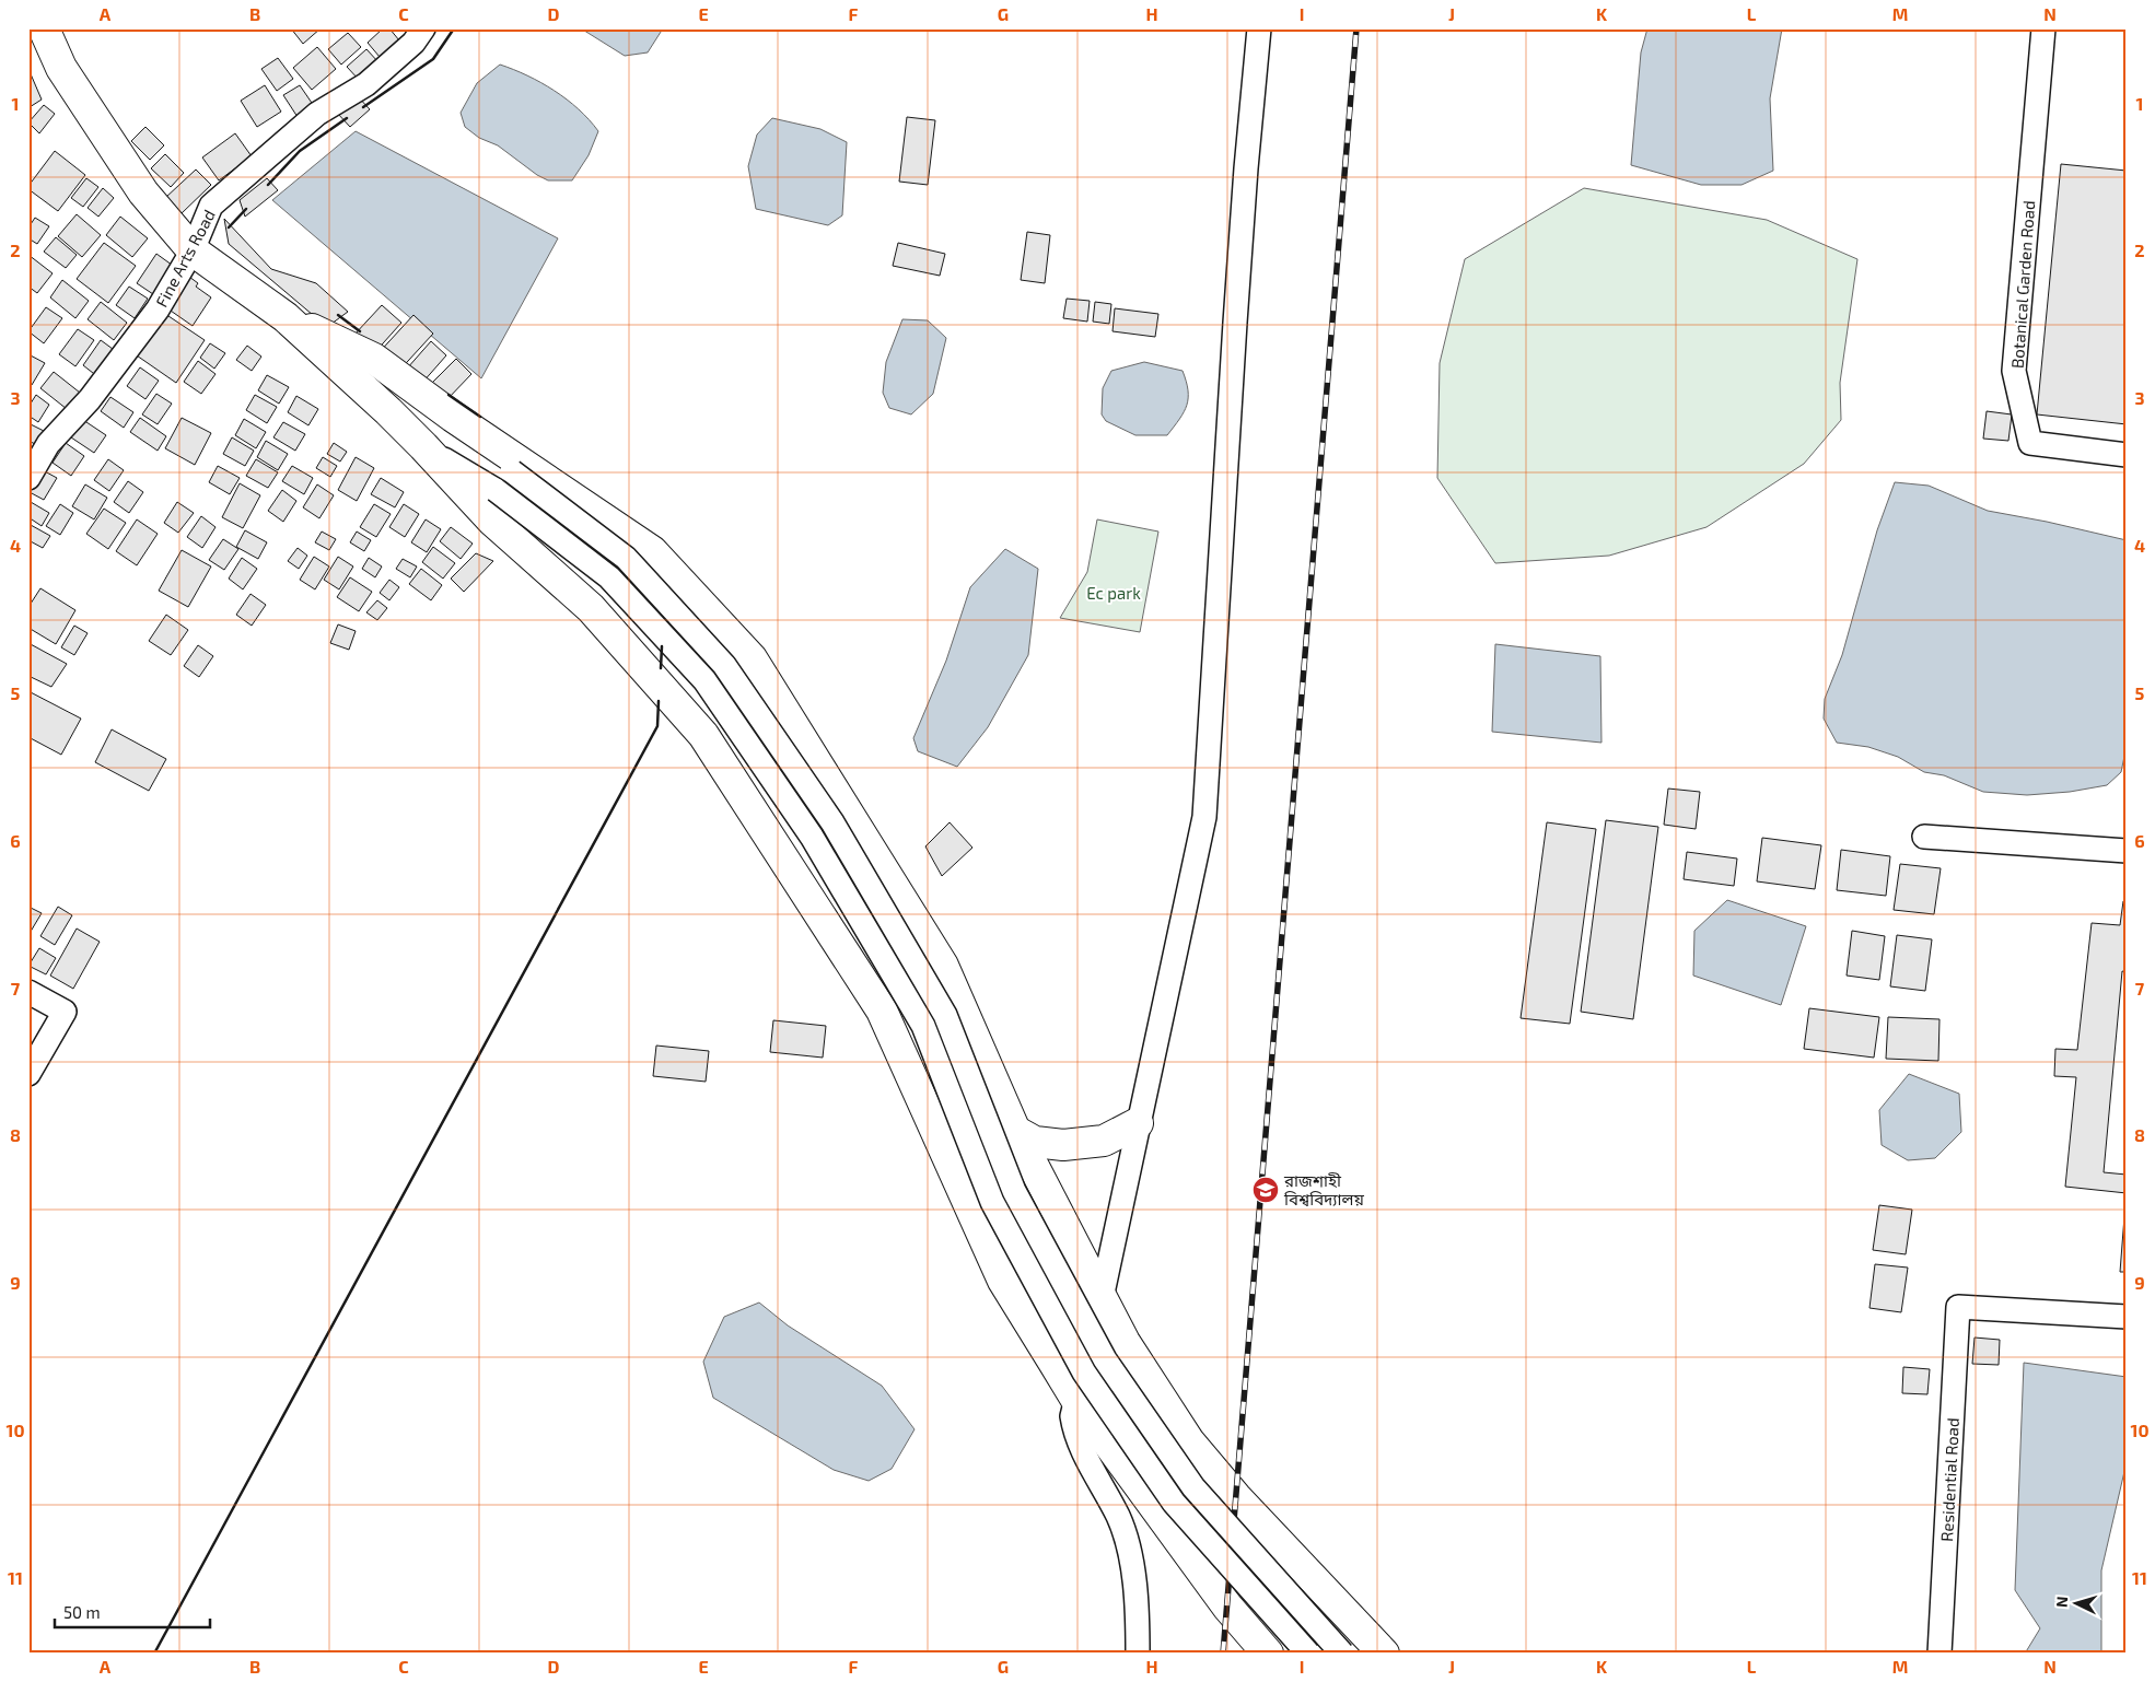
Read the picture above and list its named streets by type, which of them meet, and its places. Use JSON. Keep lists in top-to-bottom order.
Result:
{
  "streets": {
    "street": ["Fine Arts Road", "Botanical Garden Road", "Residential Road"]
  },
  "parks": ["Ec park"],
  "places": {
    "school or university": ["রাজশাহী বিশ্ববিদ্যালয়"]
  },
  "scale_bar": "50 m",
  "north": "left",
  "grid": {
    "columns": [
      "A",
      "B",
      "C",
      "D",
      "E",
      "F",
      "G",
      "H",
      "I",
      "J",
      "K",
      "L",
      "M",
      "N"
    ],
    "rows": [
      "1",
      "2",
      "3",
      "4",
      "5",
      "6",
      "7",
      "8",
      "9",
      "10",
      "11"
    ]
  }
}
